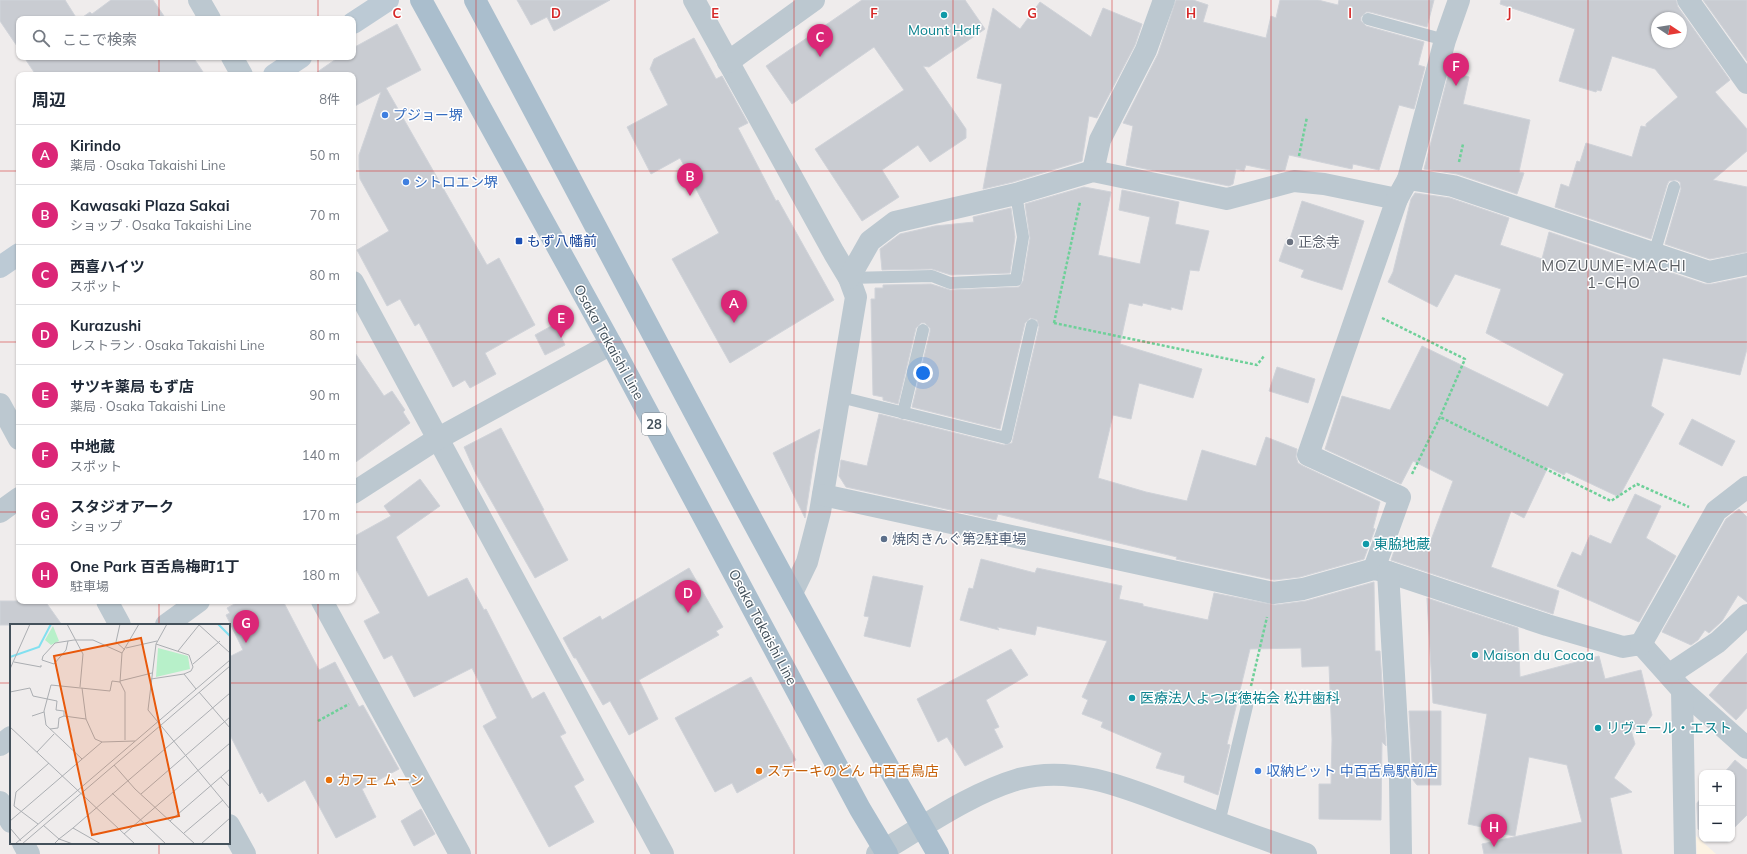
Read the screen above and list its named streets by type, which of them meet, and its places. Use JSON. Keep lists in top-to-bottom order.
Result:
{
  "streets": {
    "main road": ["Osaka Takaishi Line", "28"]
  },
  "districts": ["MOZUUME-MACHI 1-CHO"],
  "places": {
    "other": [
      "Mount Half",
      "プジョー堺",
      "シトロエン堺",
      "正念寺",
      "焼肉きんぐ第2駐車場",
      "東脇地蔵",
      "Maison du Cocoa",
      "医療法人よつば徳祐会 松井歯科",
      "リヴェール・エスト",
      "ステーキのどん 中百舌鳥店",
      "収納ピット 中百舌鳥駅前店",
      "カフェ ムーン"
    ],
    "transit": ["もず八幡前"]
  },
  "north": "right",
  "page": {
    "search": "ここで検索",
    "pins": [
      "C",
      "F",
      "B",
      "A",
      "E",
      "D",
      "G",
      "H"
    ],
    "heading": ["周辺", "8件"],
    "list": [
      {
        "mark": "A",
        "name": "Kirindo",
        "note": "薬局 · Osaka Takaishi Line",
        "value": "50 m"
      },
      {
        "mark": "B",
        "name": "Kawasaki Plaza Sakai",
        "note": "ショップ · Osaka Takaishi Line",
        "value": "70 m"
      },
      {
        "mark": "C",
        "name": "西喜ハイツ",
        "note": "スポット",
        "value": "80 m"
      },
      {
        "mark": "D",
        "name": "Kurazushi",
        "note": "レストラン · Osaka Takaishi Line",
        "value": "80 m"
      },
      {
        "mark": "E",
        "name": "サツキ薬局 もず店",
        "note": "薬局 · Osaka Takaishi Line",
        "value": "90 m"
      },
      {
        "mark": "F",
        "name": "中地蔵",
        "note": "スポット",
        "value": "140 m"
      },
      {
        "mark": "G",
        "name": "スタジオアーク",
        "note": "ショップ",
        "value": "170 m"
      },
      {
        "mark": "H",
        "name": "One Park 百舌鳥梅町1丁",
        "note": "駐車場",
        "value": "180 m"
      }
    ],
    "map_buttons": ["+", "−"]
  },
  "grid": {
    "columns": [
      "C",
      "D",
      "E",
      "F",
      "G",
      "H",
      "I",
      "J"
    ]
  }
}
